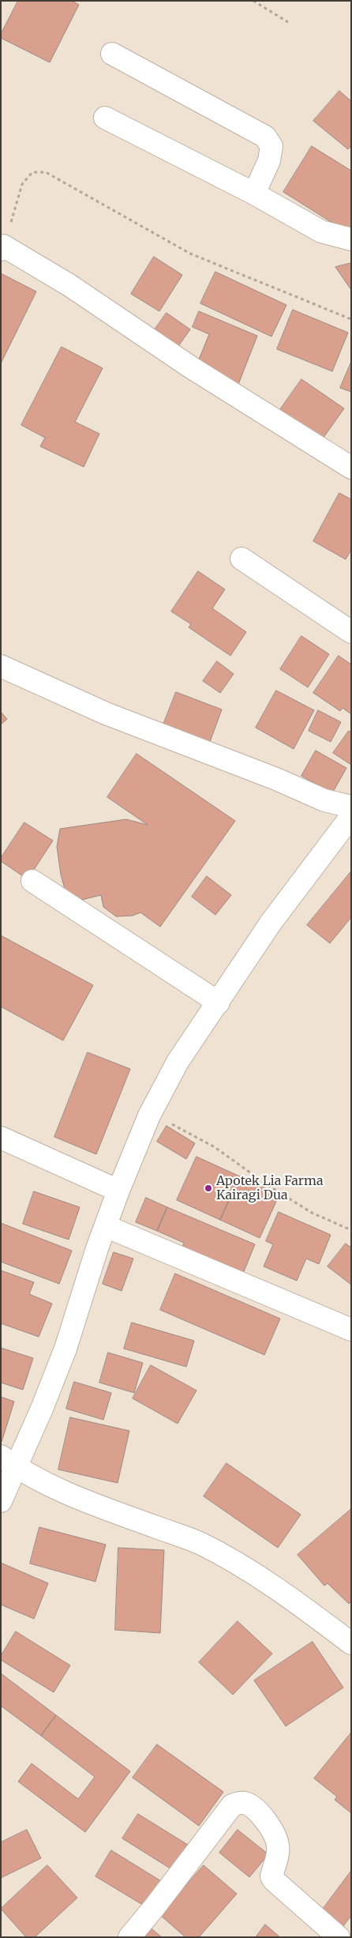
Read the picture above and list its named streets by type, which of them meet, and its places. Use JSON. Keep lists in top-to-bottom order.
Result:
{
  "places": ["Apotek Lia Farma Kairagi Dua"]
}
